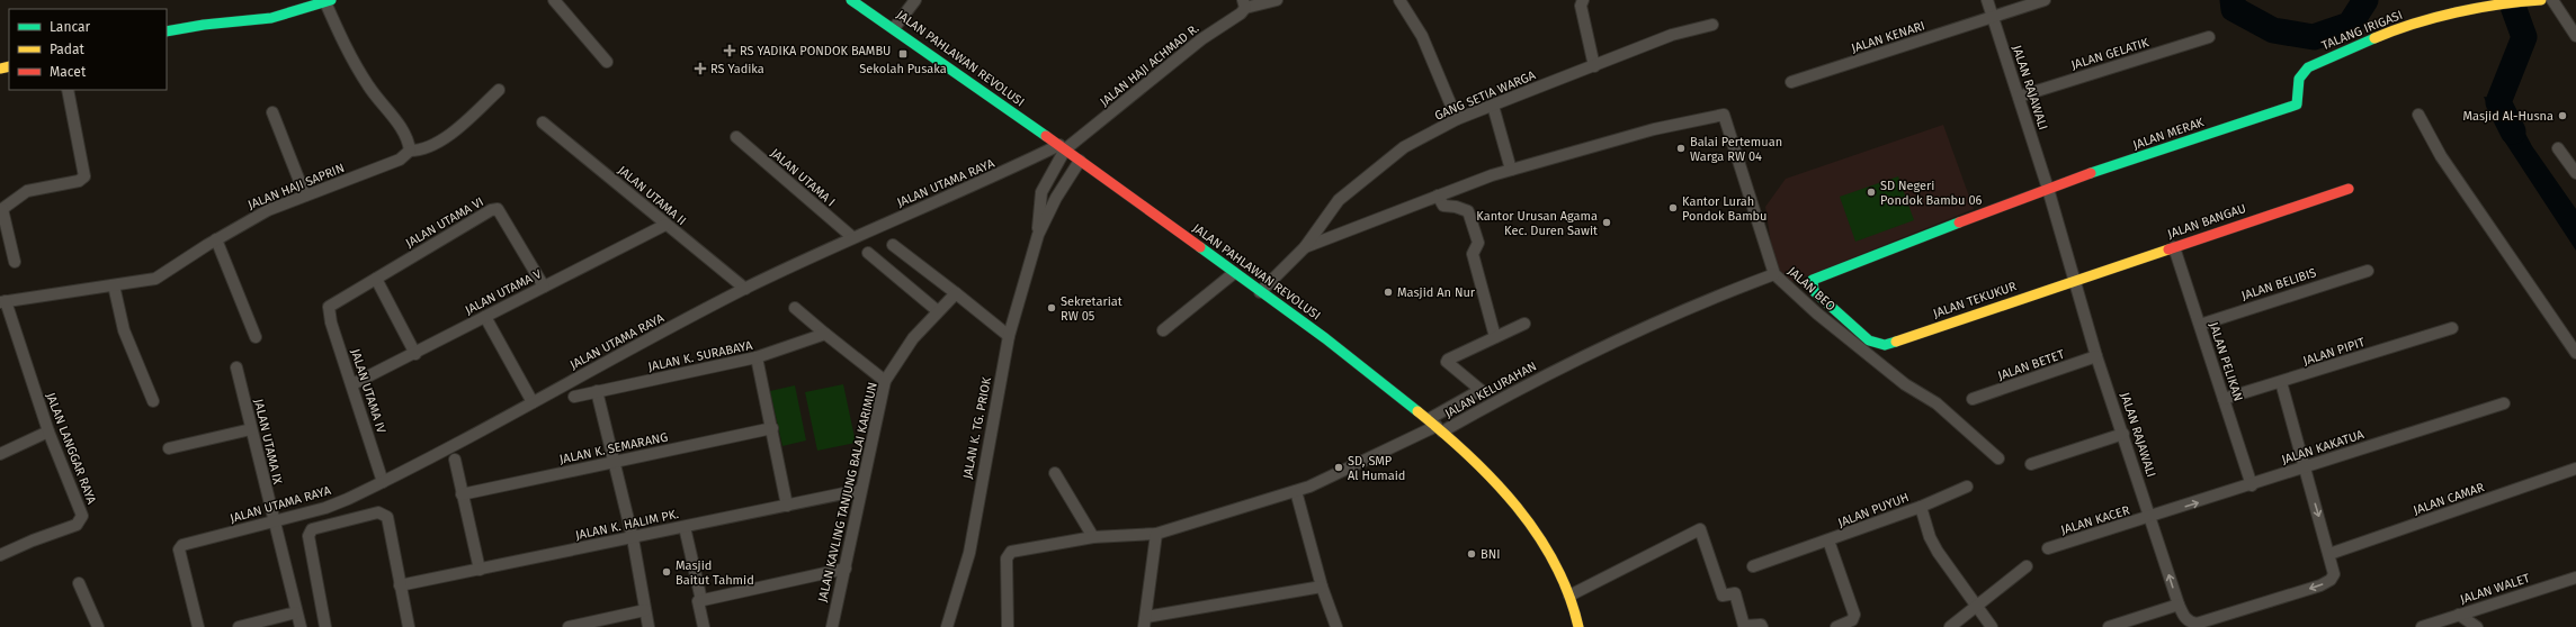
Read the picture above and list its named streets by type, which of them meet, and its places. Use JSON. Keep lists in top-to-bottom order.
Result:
{
  "streets": {
    "street": [
      "TALANG IRIGASI",
      "JALAN KENARI",
      "JALAN GELATIK",
      "JALAN PAHLAWAN REVOLUSI",
      "JALAN HAJI ACHMAD R.",
      "JALAN RAJAWALI",
      "GANG SETIA WARGA",
      "JALAN MERAK",
      "JALAN UTAMA I",
      "JALAN UTAMA RAYA",
      "JALAN HAJI SAPRIN",
      "JALAN UTAMA II",
      "JALAN BANGAU",
      "JALAN UTAMA VI",
      "JALAN BELIBIS",
      "JALAN BEO",
      "JALAN UTAMA V",
      "JALAN TEKUKUR",
      "JALAN PIPIT",
      "JALAN K. SURABAYA",
      "JALAN PELIKAN",
      "JALAN BETET",
      "JALAN KELURAHAN",
      "JALAN UTAMA IV",
      "JALAN K. TG. PRIOK",
      "JALAN UTAMA IX",
      "JALAN KAKATUA",
      "JALAN LANGGAR RAYA",
      "JALAN K. SEMARANG",
      "JALAN KAVLING TANJUNG BALAI KARIMUN",
      "JALAN CAMAR",
      "JALAN PUYUH",
      "JALAN KACER",
      "JALAN K. HALIM PK.",
      "JALAN WALET"
    ]
  },
  "crossings": [
    ["TALANG IRIGASI", "JALAN MERAK"],
    ["JALAN KENARI", "JALAN RAJAWALI"],
    ["JALAN GELATIK", "JALAN RAJAWALI"],
    ["JALAN PAHLAWAN REVOLUSI", "JALAN HAJI ACHMAD R."],
    ["JALAN PAHLAWAN REVOLUSI", "GANG SETIA WARGA"],
    ["JALAN PAHLAWAN REVOLUSI", "JALAN UTAMA RAYA"],
    ["JALAN PAHLAWAN REVOLUSI", "JALAN KELURAHAN"],
    ["JALAN PAHLAWAN REVOLUSI", "JALAN K. TG. PRIOK"],
    ["JALAN HAJI ACHMAD R.", "JALAN UTAMA RAYA"],
    ["JALAN HAJI ACHMAD R.", "JALAN K. TG. PRIOK"],
    ["JALAN RAJAWALI", "JALAN MERAK"],
    ["JALAN RAJAWALI", "JALAN BANGAU"],
    ["JALAN RAJAWALI", "JALAN BEO"],
    ["JALAN RAJAWALI", "JALAN TEKUKUR"],
    ["JALAN RAJAWALI", "JALAN PIPIT"],
    ["JALAN RAJAWALI", "JALAN BETET"],
    ["JALAN RAJAWALI", "JALAN KAKATUA"],
    ["JALAN RAJAWALI", "JALAN CAMAR"],
    ["JALAN RAJAWALI", "JALAN KACER"],
    ["GANG SETIA WARGA", "JALAN BEO"],
    ["JALAN MERAK", "JALAN BEO"],
    ["JALAN UTAMA I", "JALAN UTAMA RAYA"],
    ["JALAN UTAMA RAYA", "JALAN UTAMA II"],
    ["JALAN UTAMA RAYA", "JALAN UTAMA IV"],
    ["JALAN UTAMA RAYA", "JALAN K. TG. PRIOK"],
    ["JALAN UTAMA RAYA", "JALAN UTAMA IX"],
    ["JALAN HAJI SAPRIN", "JALAN LANGGAR RAYA"],
    ["JALAN UTAMA II", "JALAN UTAMA V"],
    ["JALAN BANGAU", "JALAN TEKUKUR"],
    ["JALAN BANGAU", "JALAN PELIKAN"],
    ["JALAN UTAMA VI", "JALAN UTAMA V"],
    ["JALAN UTAMA VI", "JALAN UTAMA IV"],
    ["JALAN BELIBIS", "JALAN PELIKAN"],
    ["JALAN BEO", "JALAN TEKUKUR"],
    ["JALAN BEO", "JALAN KELURAHAN"],
    ["JALAN UTAMA V", "JALAN UTAMA IV"],
    ["JALAN PIPIT", "JALAN PELIKAN"],
    ["JALAN PELIKAN", "JALAN KAKATUA"],
    ["JALAN KAKATUA", "JALAN KACER"],
    ["JALAN KAVLING TANJUNG BALAI KARIMUN", "JALAN K. HALIM PK."]
  ],
  "places": {
    "health": ["RS YADIKA PONDOK BAMBU", "RS Yadika"],
    "transit": ["Sekolah Pusaka"],
    "other": [
      "Masjid Al-Husna",
      "Balai Pertemuan Warga RW 04",
      "SD Negeri Pondok Bambu 06",
      "Kantor Lurah Pondok Bambu",
      "Kantor Urusan Agama Kec. Duren Sawit",
      "Masjid An Nur",
      "Sekretariat RW 05",
      "SD, SMP Al Humaid",
      "BNI",
      "Masjid Baitut Tahmid"
    ]
  },
  "legend": ["Lancar", "Padat", "Macet"]
}
